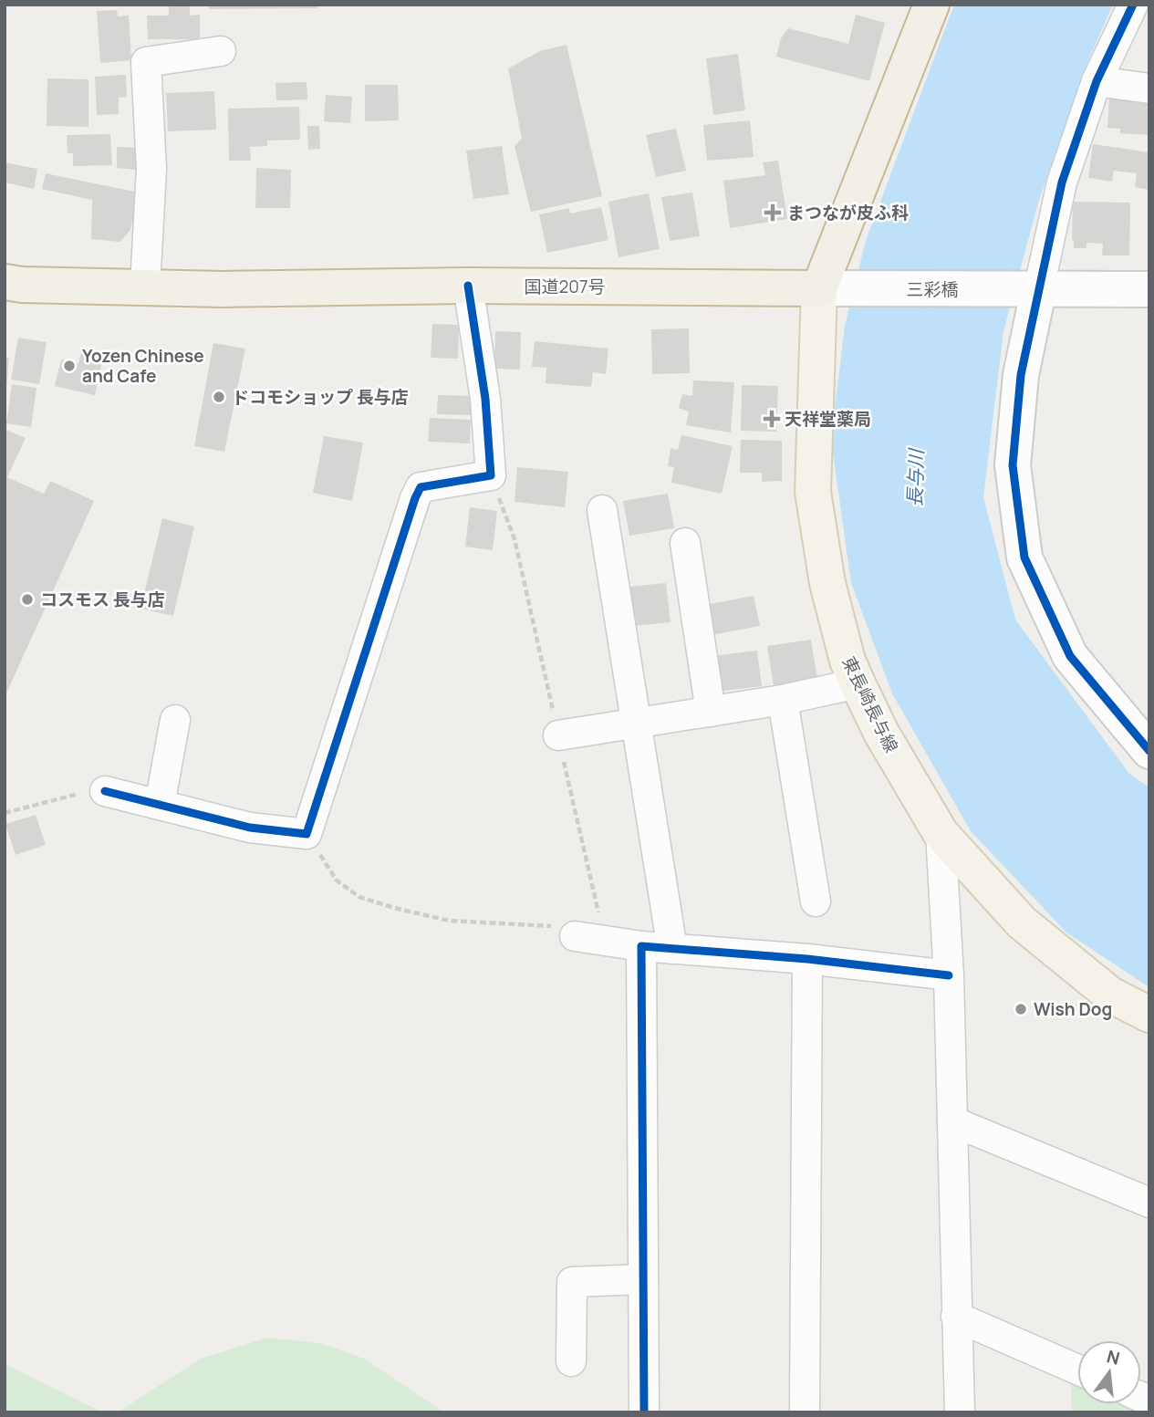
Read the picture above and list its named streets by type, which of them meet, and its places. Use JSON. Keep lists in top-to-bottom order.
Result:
{
  "streets": {
    "highway": ["国道207号"],
    "main road": ["東長崎長与線"],
    "street": ["三彩橋"]
  },
  "crossings": [
    ["国道207号", "三彩橋"],
    ["国道207号", "東長崎長与線"],
    ["三彩橋", "東長崎長与線"]
  ],
  "water": ["長与川"],
  "places": {
    "health": ["まつなが皮ふ科", "天祥堂薬局"],
    "other": [
      "Yozen Chinese and Cafe",
      "ドコモショップ 長与店",
      "コスモス 長与店",
      "Wish Dog"
    ]
  },
  "north": "top"
}
